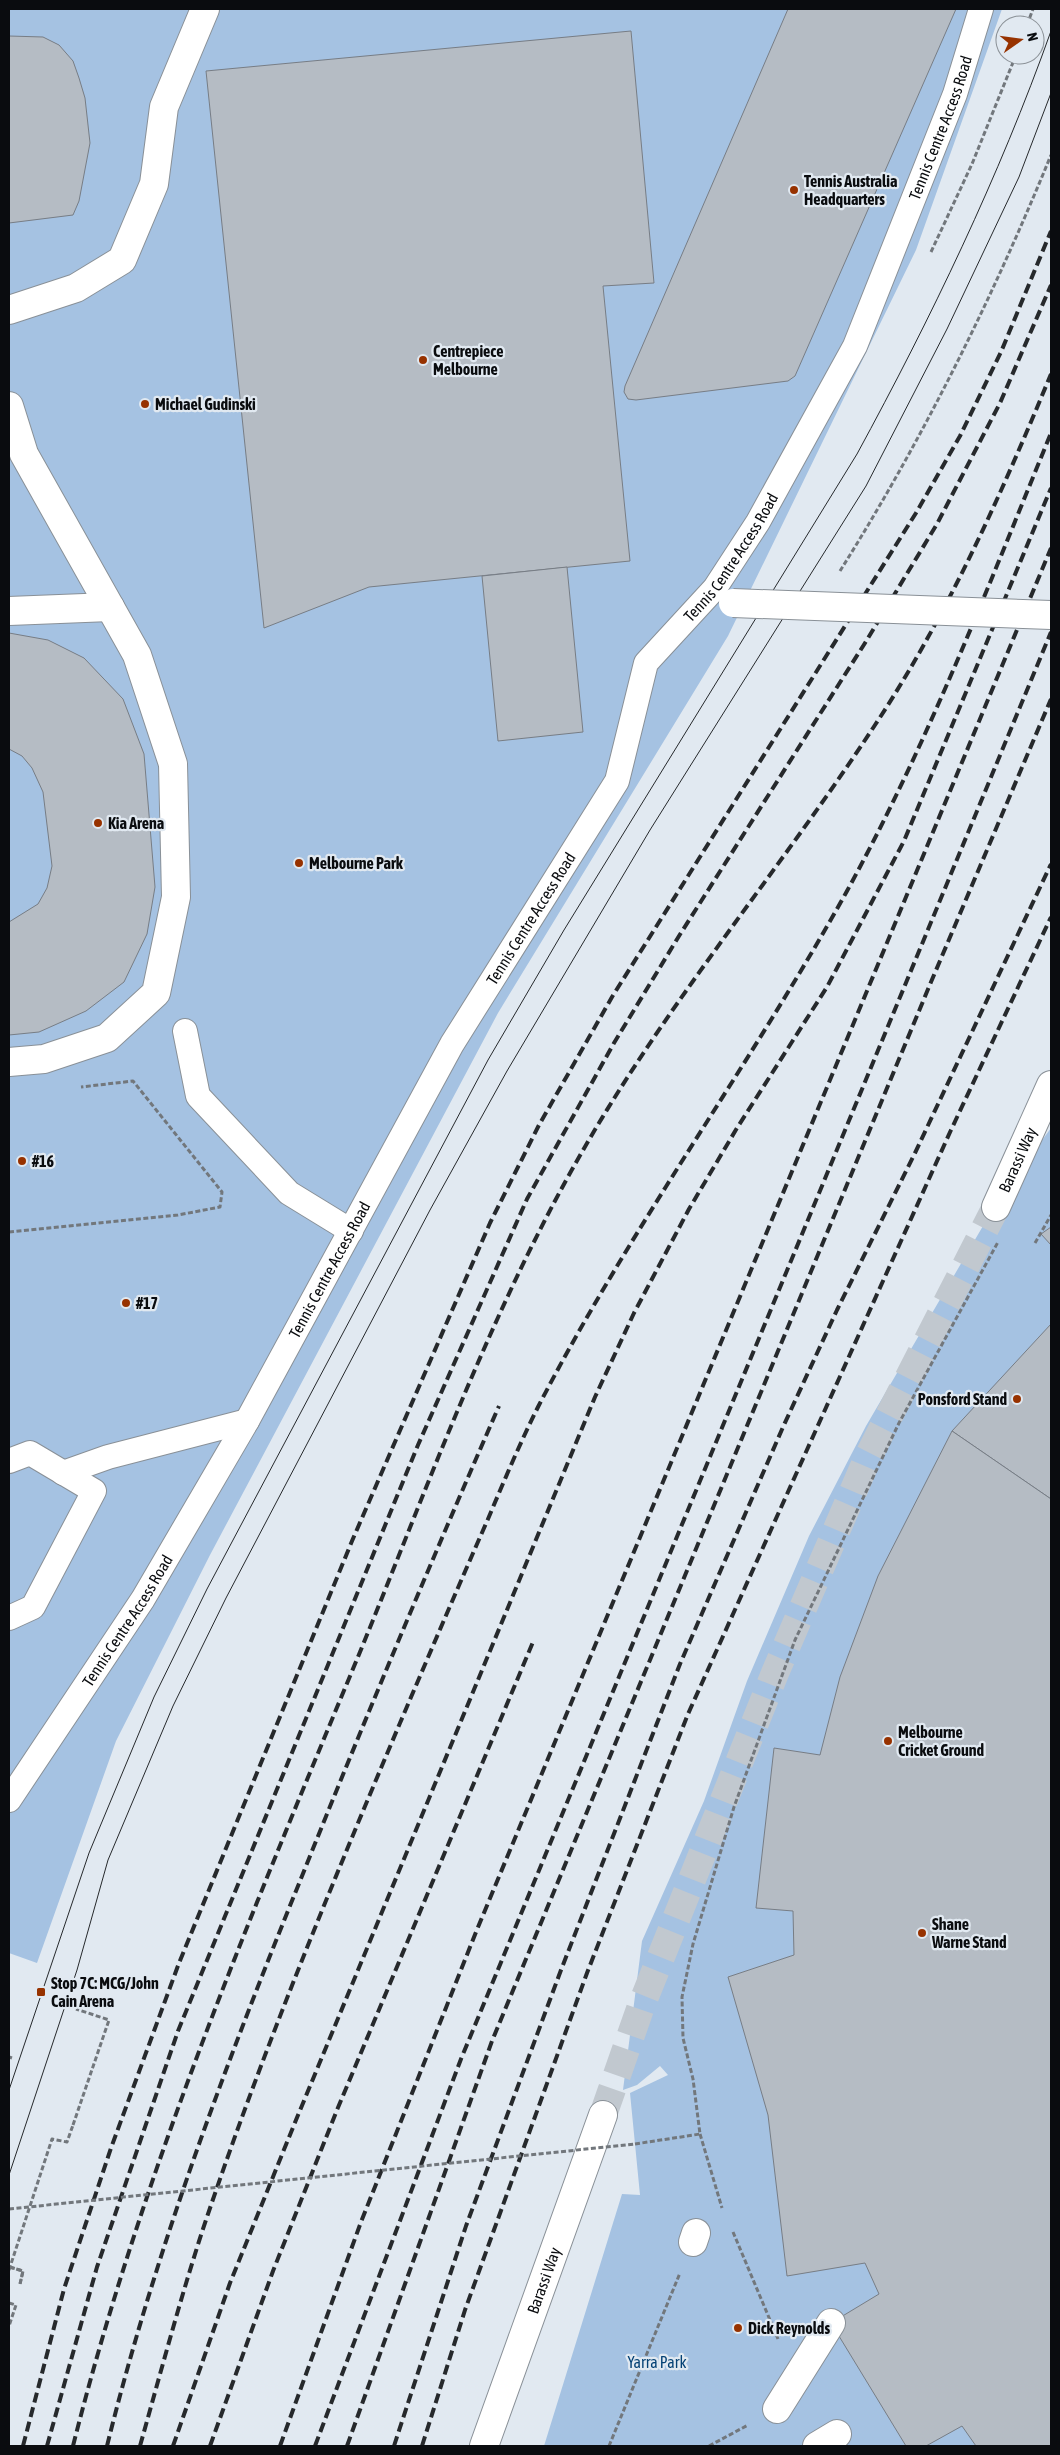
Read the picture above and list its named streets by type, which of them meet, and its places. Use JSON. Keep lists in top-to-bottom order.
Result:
{
  "streets": {
    "street": ["Barassi Way"],
    "lane": ["Tennis Centre Access Road"]
  },
  "parks": ["Yarra Park"],
  "places": {
    "other": [
      "Tennis Australia Headquarters",
      "Centrepiece Melbourne",
      "Michael Gudinski",
      "Kia Arena",
      "Melbourne Park",
      "#16",
      "#17",
      "Ponsford Stand",
      "Melbourne Cricket Ground",
      "Shane Warne Stand",
      "Dick Reynolds"
    ],
    "transit": ["Stop 7C: MCG/John Cain Arena"]
  },
  "north": "right"
}
